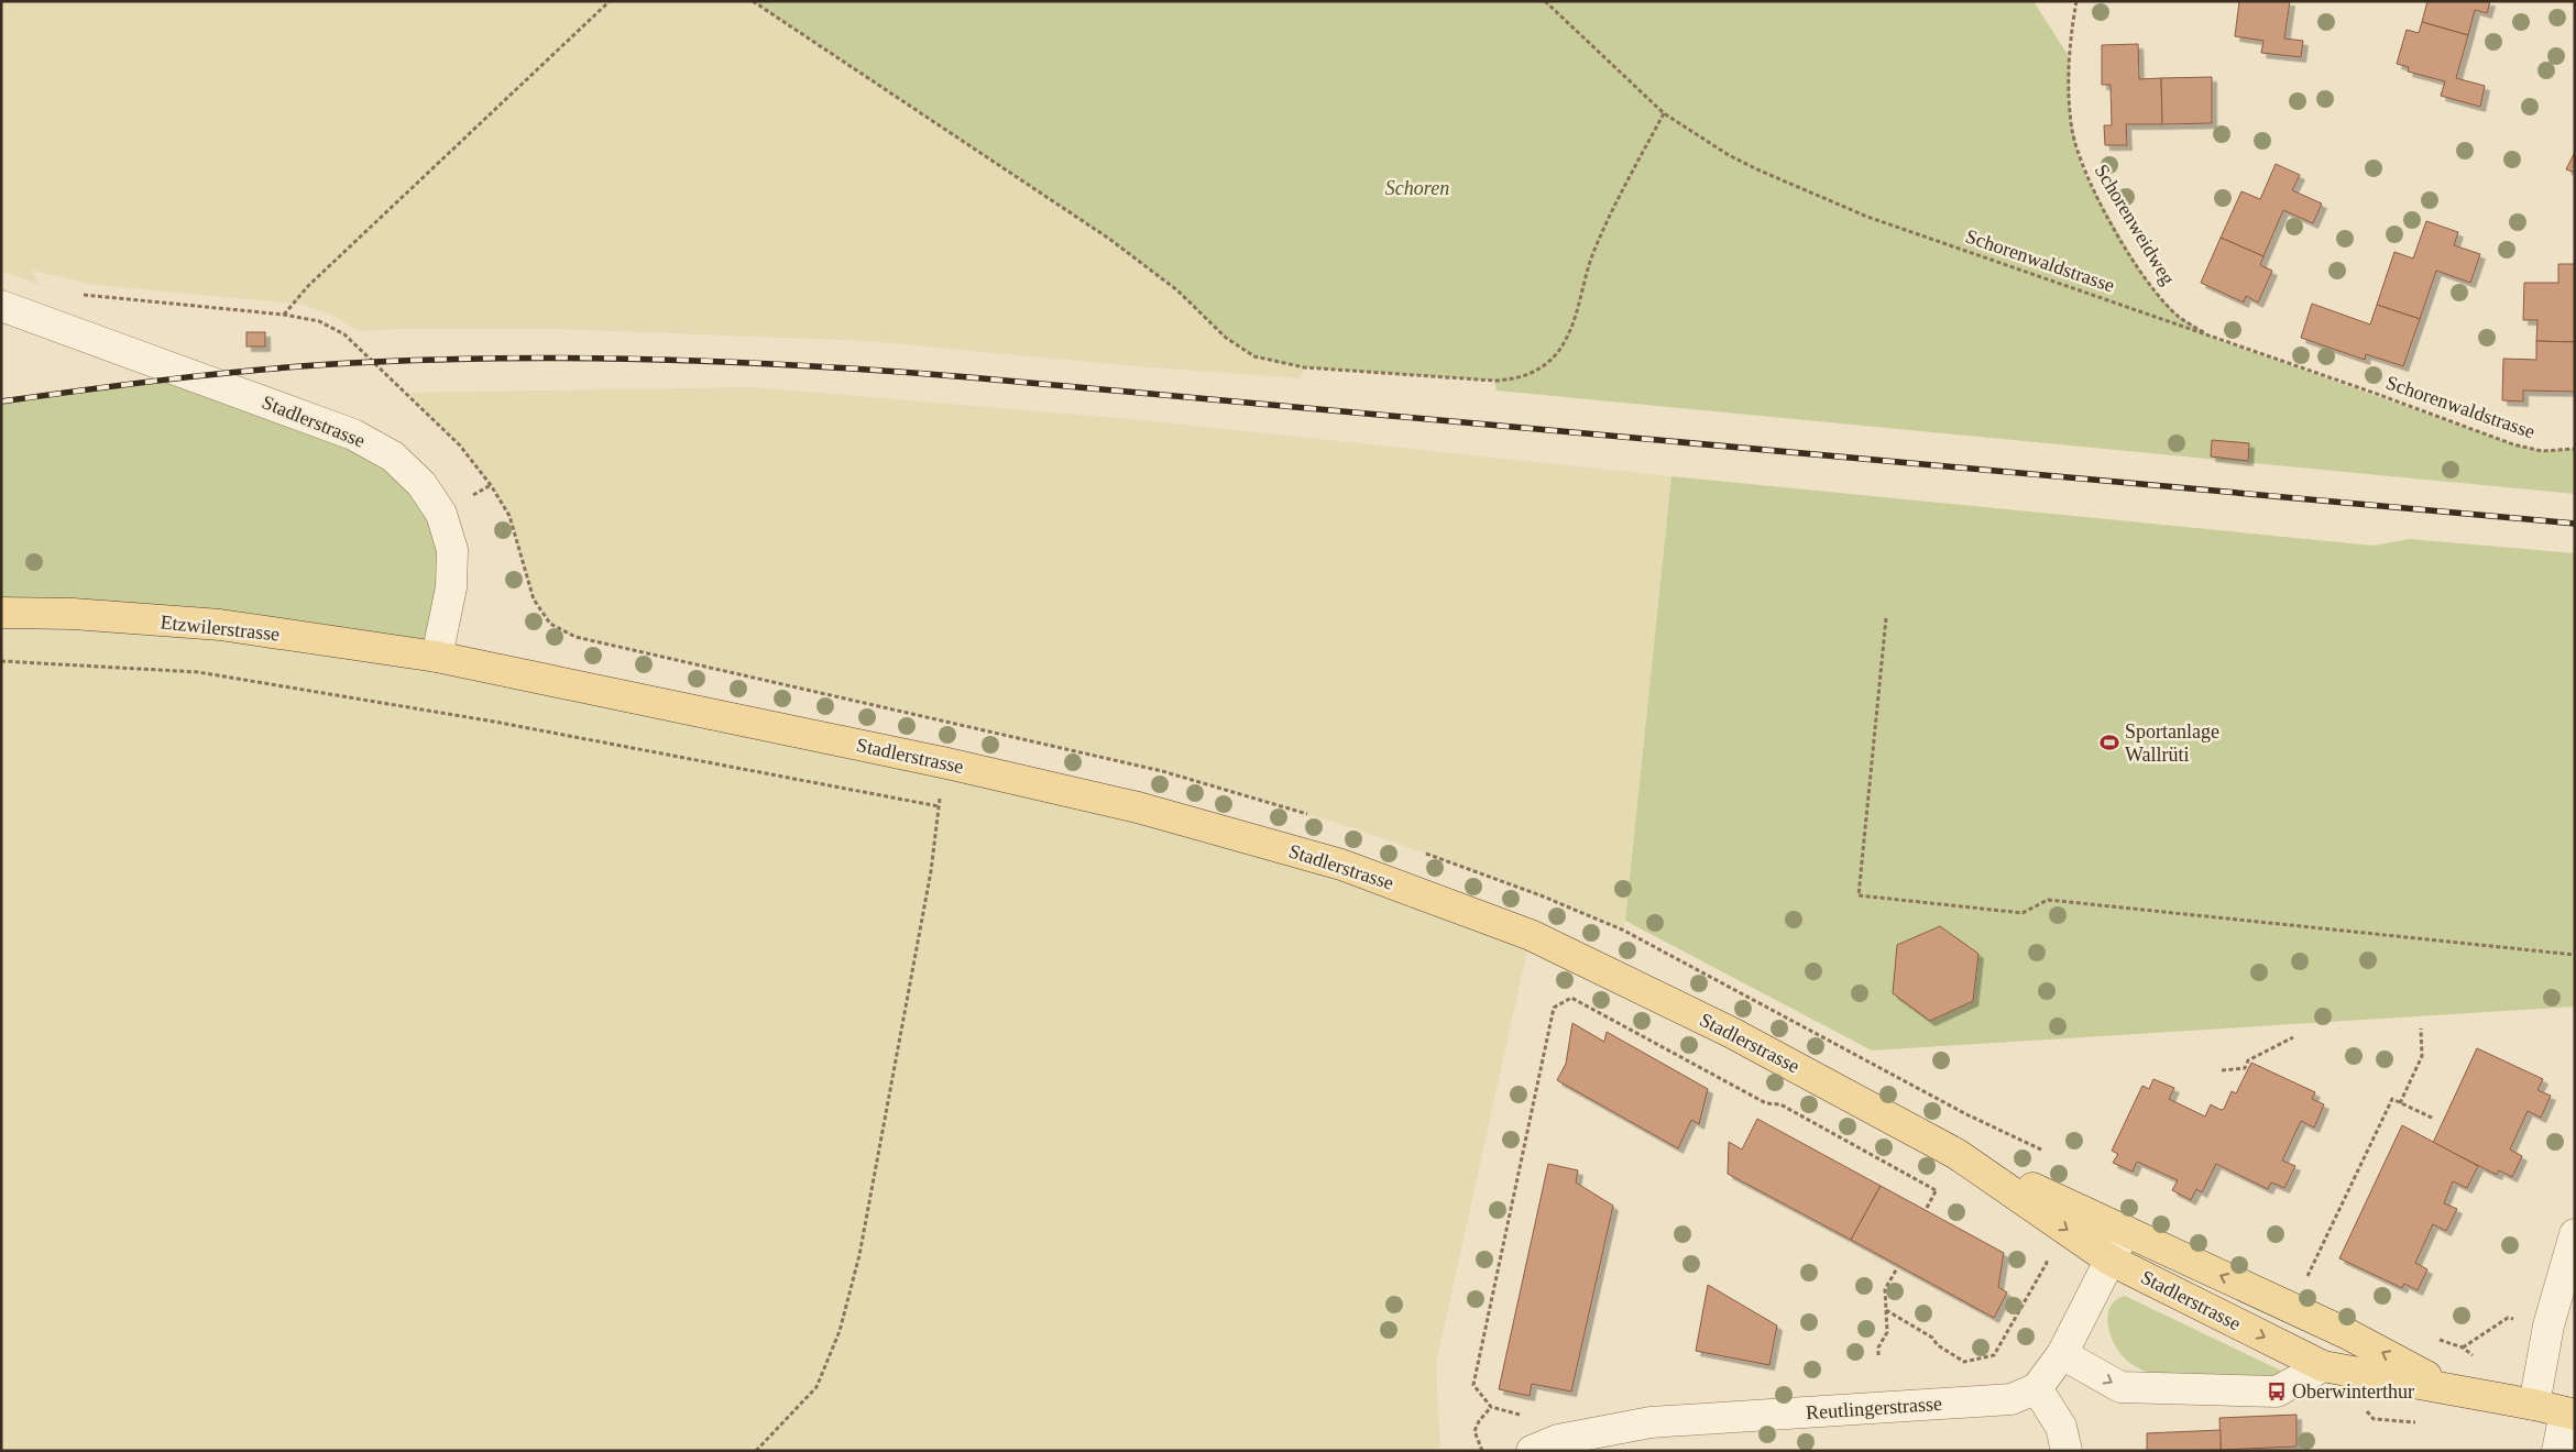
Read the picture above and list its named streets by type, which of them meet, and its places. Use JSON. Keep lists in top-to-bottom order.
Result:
{
  "streets": {
    "main road": ["Stadlerstrasse", "Etzwilerstrasse"],
    "street": ["Reutlingerstrasse"],
    "path": ["Schorenweidweg", "Schorenwaldstrasse"]
  },
  "crossings": [
    ["Schorenweidweg", "Schorenwaldstrasse"],
    ["Stadlerstrasse", "Etzwilerstrasse"],
    ["Stadlerstrasse", "Reutlingerstrasse"]
  ],
  "parks": ["Schoren"],
  "places": {
    "sports": ["Sportanlage Wallrüti"],
    "bus stop": ["Oberwinterthur"]
  }
}
